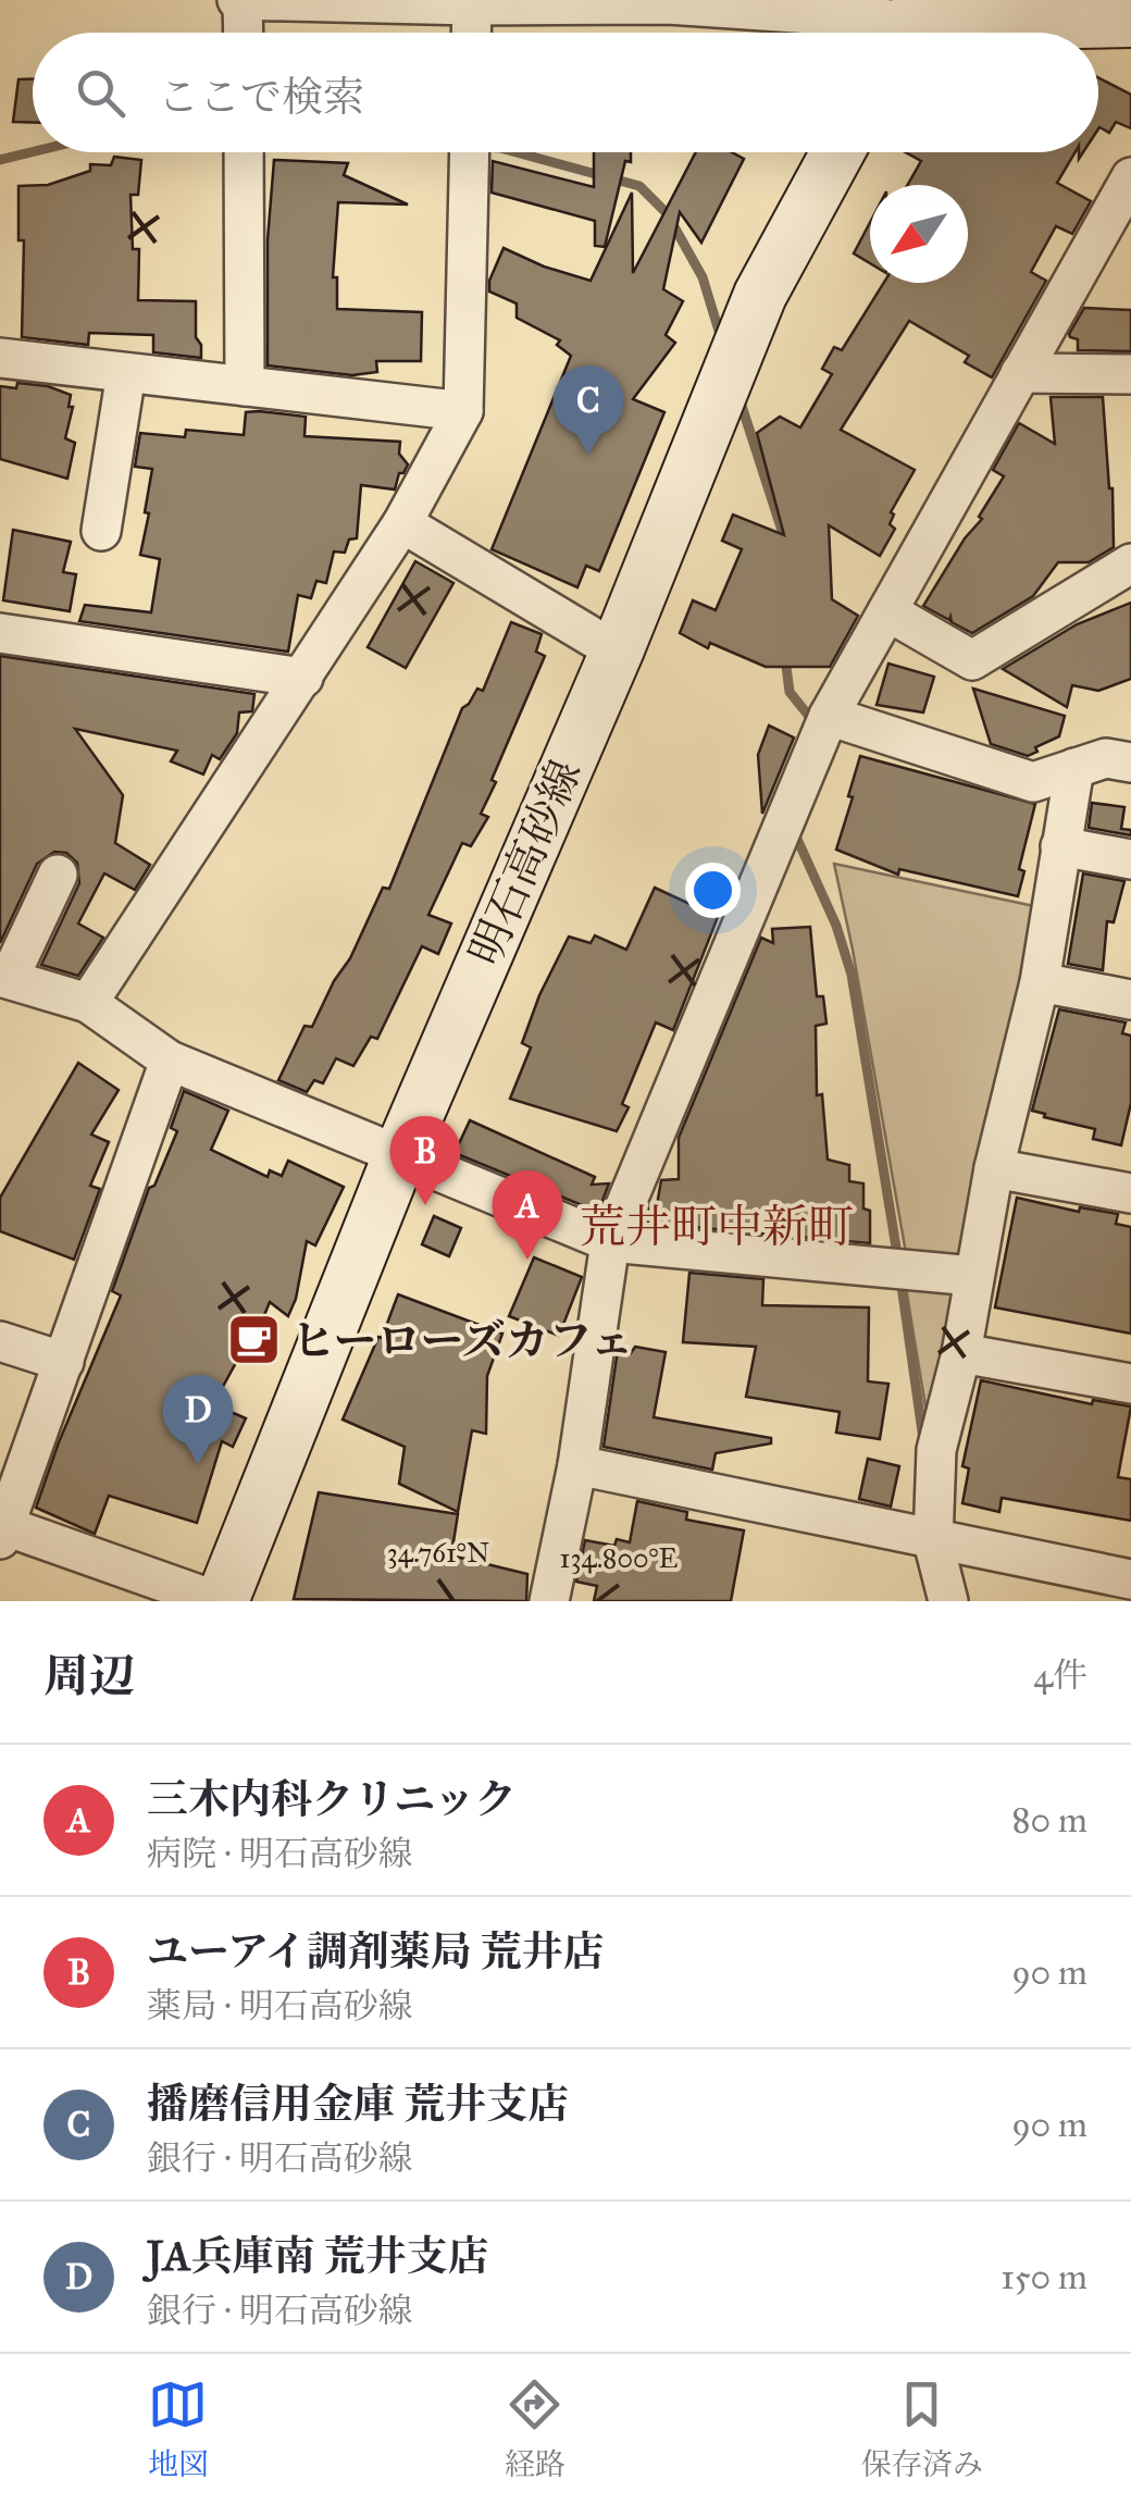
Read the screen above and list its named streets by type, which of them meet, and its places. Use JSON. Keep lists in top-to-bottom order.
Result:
{
  "streets": {
    "main road": ["明石高砂線"]
  },
  "districts": ["荒井町中新町"],
  "places": {
    "cafe": ["ヒーローズカフェ"]
  },
  "north": "bottom left",
  "page": {
    "search": "ここで検索",
    "pins": [
      "C",
      "B",
      "A",
      "D"
    ],
    "heading": ["周辺", "4件"],
    "list": [
      {
        "mark": "A",
        "name": "三木内科クリニック",
        "note": "病院 · 明石高砂線",
        "value": "80 m"
      },
      {
        "mark": "B",
        "name": "ユーアイ調剤薬局 荒井店",
        "note": "薬局 · 明石高砂線",
        "value": "90 m"
      },
      {
        "mark": "C",
        "name": "播磨信用金庫 荒井支店",
        "note": "銀行 · 明石高砂線",
        "value": "90 m"
      },
      {
        "mark": "D",
        "name": "JA兵庫南 荒井支店",
        "note": "銀行 · 明石高砂線",
        "value": "150 m"
      }
    ],
    "nav": ["地図", "経路", "保存済み"]
  },
  "coordinates": ["34.761°N", "134.800°E"]
}
